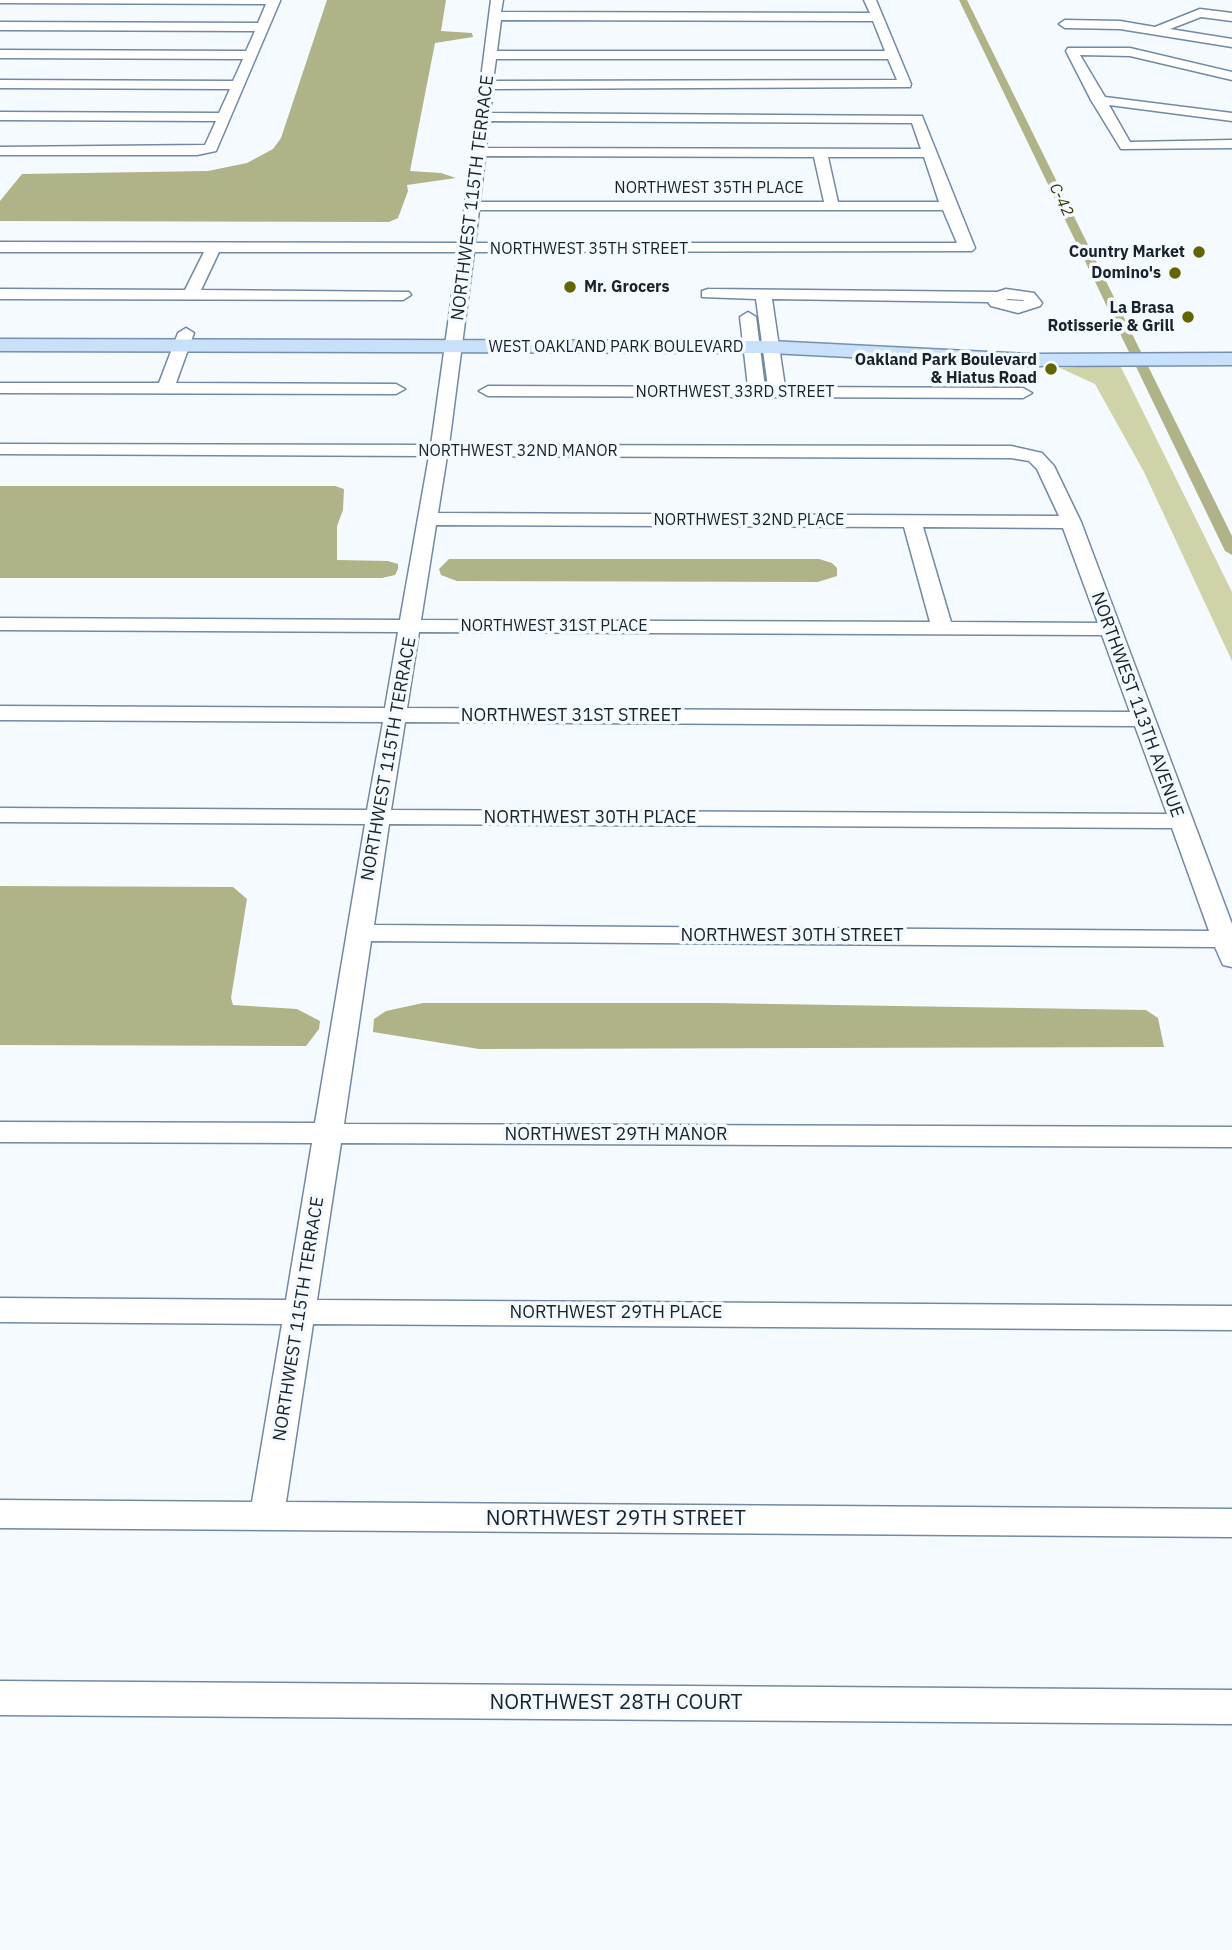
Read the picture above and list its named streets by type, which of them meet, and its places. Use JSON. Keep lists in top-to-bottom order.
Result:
{
  "streets": {
    "main road": ["WEST OAKLAND PARK BOULEVARD"],
    "street": [
      "NORTHWEST 35TH PLACE",
      "NORTHWEST 115TH TERRACE",
      "NORTHWEST 35TH STREET",
      "NORTHWEST 33RD STREET",
      "NORTHWEST 32ND MANOR",
      "NORTHWEST 32ND PLACE",
      "NORTHWEST 31ST PLACE",
      "NORTHWEST 113TH AVENUE",
      "NORTHWEST 31ST STREET",
      "NORTHWEST 30TH PLACE",
      "NORTHWEST 30TH STREET",
      "NORTHWEST 29TH MANOR",
      "NORTHWEST 29TH PLACE",
      "NORTHWEST 29TH STREET",
      "NORTHWEST 28TH COURT"
    ]
  },
  "crossings": [
    ["NORTHWEST 35TH PLACE", "NORTHWEST 115TH TERRACE"],
    ["NORTHWEST 35TH PLACE", "NORTHWEST 35TH STREET"],
    ["NORTHWEST 115TH TERRACE", "NORTHWEST 35TH STREET"],
    ["NORTHWEST 115TH TERRACE", "WEST OAKLAND PARK BOULEVARD"],
    ["NORTHWEST 115TH TERRACE", "NORTHWEST 32ND MANOR"],
    ["NORTHWEST 115TH TERRACE", "NORTHWEST 32ND PLACE"],
    ["NORTHWEST 115TH TERRACE", "NORTHWEST 31ST PLACE"],
    ["NORTHWEST 115TH TERRACE", "NORTHWEST 31ST STREET"],
    ["NORTHWEST 115TH TERRACE", "NORTHWEST 30TH PLACE"],
    ["NORTHWEST 115TH TERRACE", "NORTHWEST 30TH STREET"],
    ["NORTHWEST 115TH TERRACE", "NORTHWEST 29TH MANOR"],
    ["NORTHWEST 115TH TERRACE", "NORTHWEST 29TH PLACE"],
    ["NORTHWEST 115TH TERRACE", "NORTHWEST 29TH STREET"],
    ["NORTHWEST 32ND MANOR", "NORTHWEST 113TH AVENUE"],
    ["NORTHWEST 32ND PLACE", "NORTHWEST 113TH AVENUE"],
    ["NORTHWEST 31ST PLACE", "NORTHWEST 113TH AVENUE"],
    ["NORTHWEST 113TH AVENUE", "NORTHWEST 31ST STREET"],
    ["NORTHWEST 113TH AVENUE", "NORTHWEST 30TH PLACE"],
    ["NORTHWEST 113TH AVENUE", "NORTHWEST 30TH STREET"]
  ],
  "water": ["C-42"],
  "places": [
    "Country Market",
    "Domino's",
    "Mr. Grocers",
    "La Brasa Rotisserie & Grill",
    "Oakland Park Boulevard & Hiatus Road"
  ]
}
